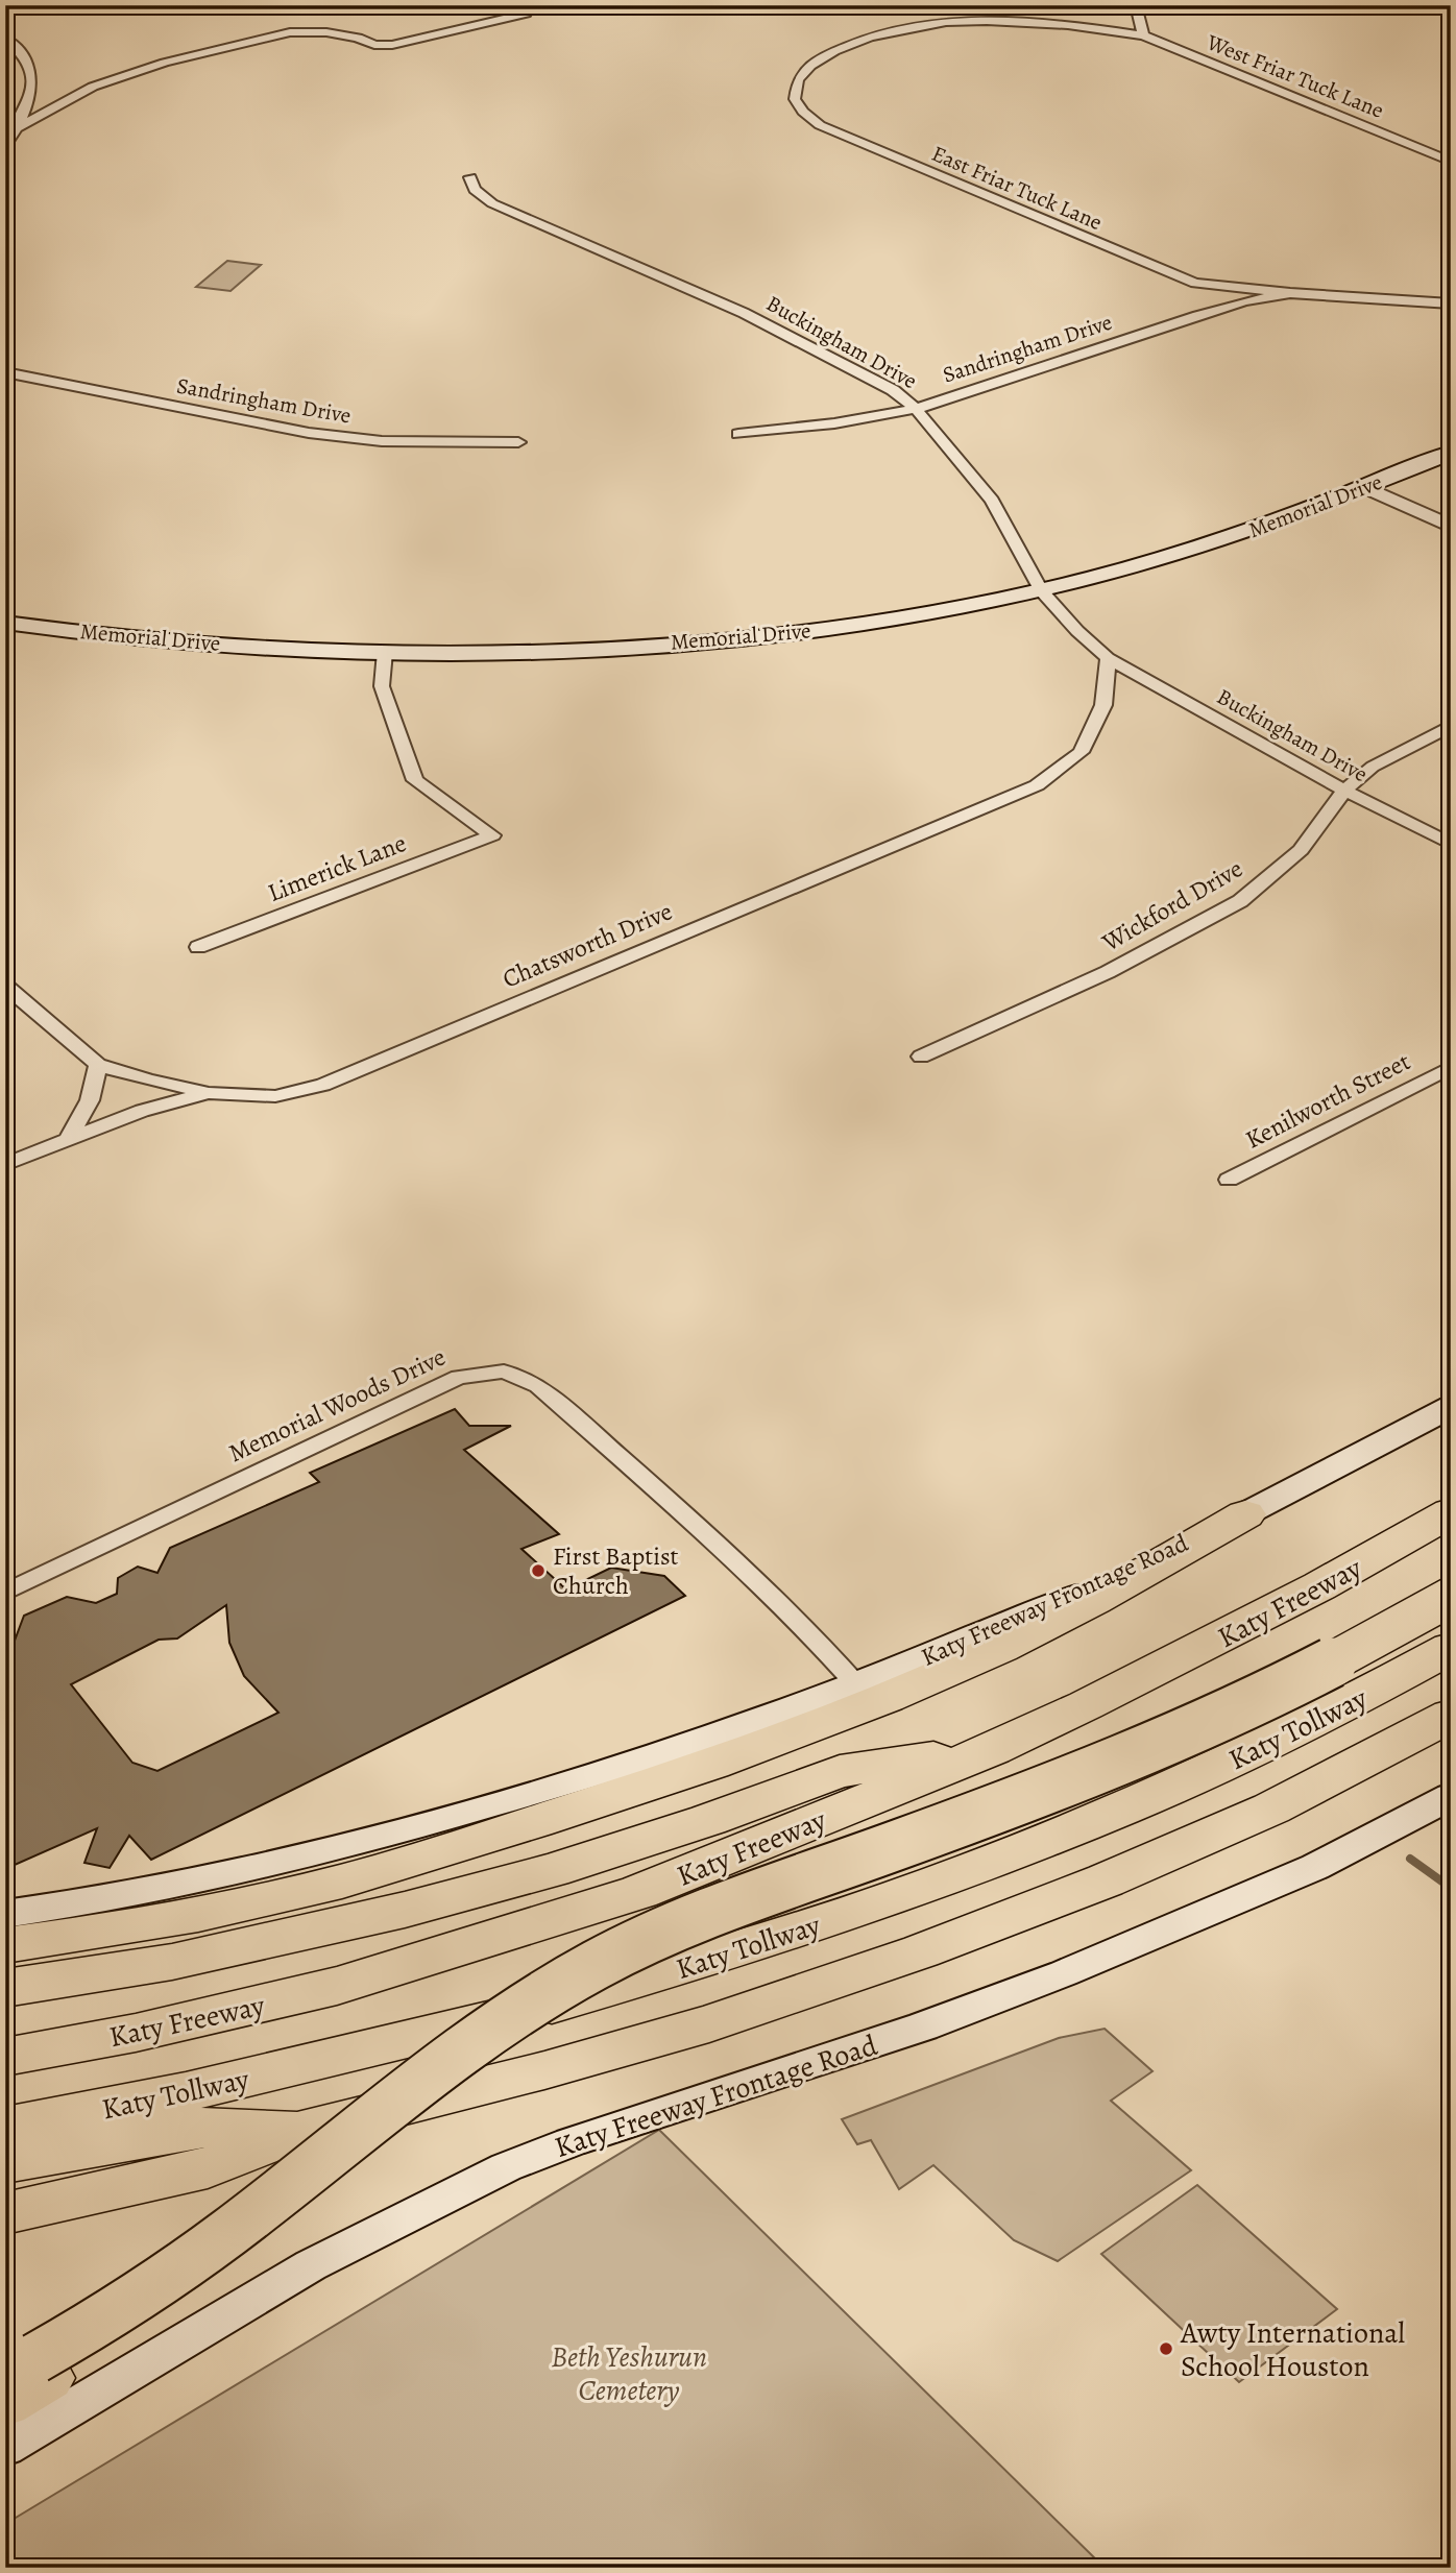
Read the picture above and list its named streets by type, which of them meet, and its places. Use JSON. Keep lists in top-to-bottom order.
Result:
{
  "streets": {
    "highway": ["Katy Freeway", "Katy Tollway"],
    "main road": ["Memorial Drive", "Katy Freeway Frontage Road"],
    "street": [
      "West Friar Tuck Lane",
      "East Friar Tuck Lane",
      "Buckingham Drive",
      "Sandringham Drive",
      "Limerick Lane",
      "Wickford Drive",
      "Chatsworth Drive",
      "Kenilworth Street",
      "Memorial Woods Drive"
    ]
  },
  "crossings": [
    ["West Friar Tuck Lane", "East Friar Tuck Lane"],
    ["East Friar Tuck Lane", "Sandringham Drive"],
    ["Buckingham Drive", "Sandringham Drive"],
    ["Buckingham Drive", "Memorial Drive"],
    ["Buckingham Drive", "Wickford Drive"],
    ["Buckingham Drive", "Chatsworth Drive"],
    ["Memorial Drive", "Limerick Lane"],
    ["Memorial Woods Drive", "Katy Freeway Frontage Road"]
  ],
  "parks": ["Beth Yeshurun Cemetery"],
  "places": ["First Baptist Church", "Awty International School Houston"]
}
